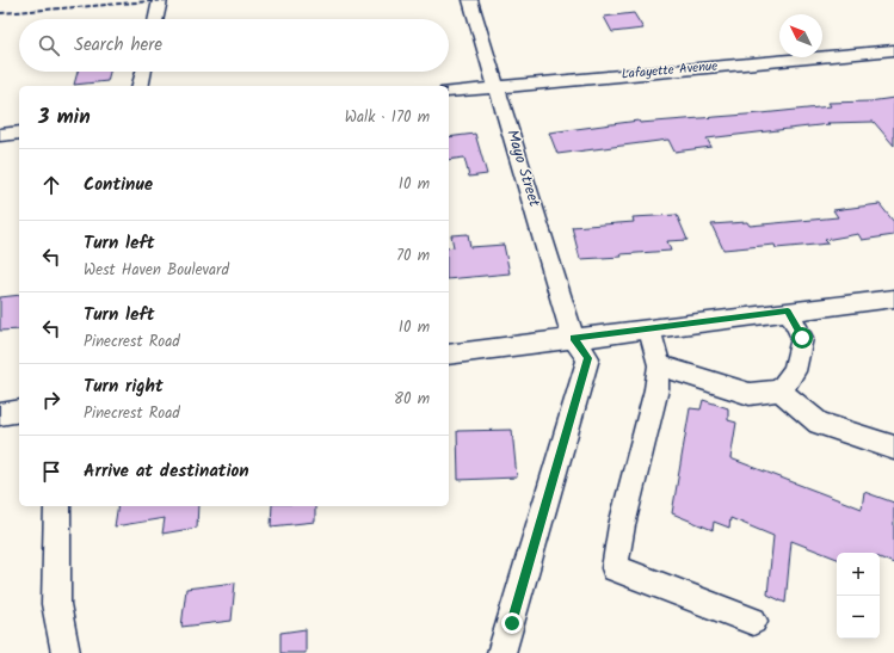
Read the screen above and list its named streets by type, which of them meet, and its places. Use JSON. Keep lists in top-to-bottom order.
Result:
{
  "streets": {
    "street": ["Lafayette Avenue", "Mayo Street"]
  },
  "crossings": [
    ["Lafayette Avenue", "Mayo Street"]
  ],
  "north": "top left",
  "page": {
    "search": "Search here",
    "heading": ["3 min", "Walk · 170 m"],
    "list": [
      ["Continue", "10 m"],
      ["Turn left", "West Haven Boulevard", "70 m"],
      ["Turn left", "Pinecrest Road", "10 m"],
      ["Turn right", "Pinecrest Road", "80 m"],
      "Arrive at destination"
    ],
    "map_buttons": ["+", "−"]
  }
}
